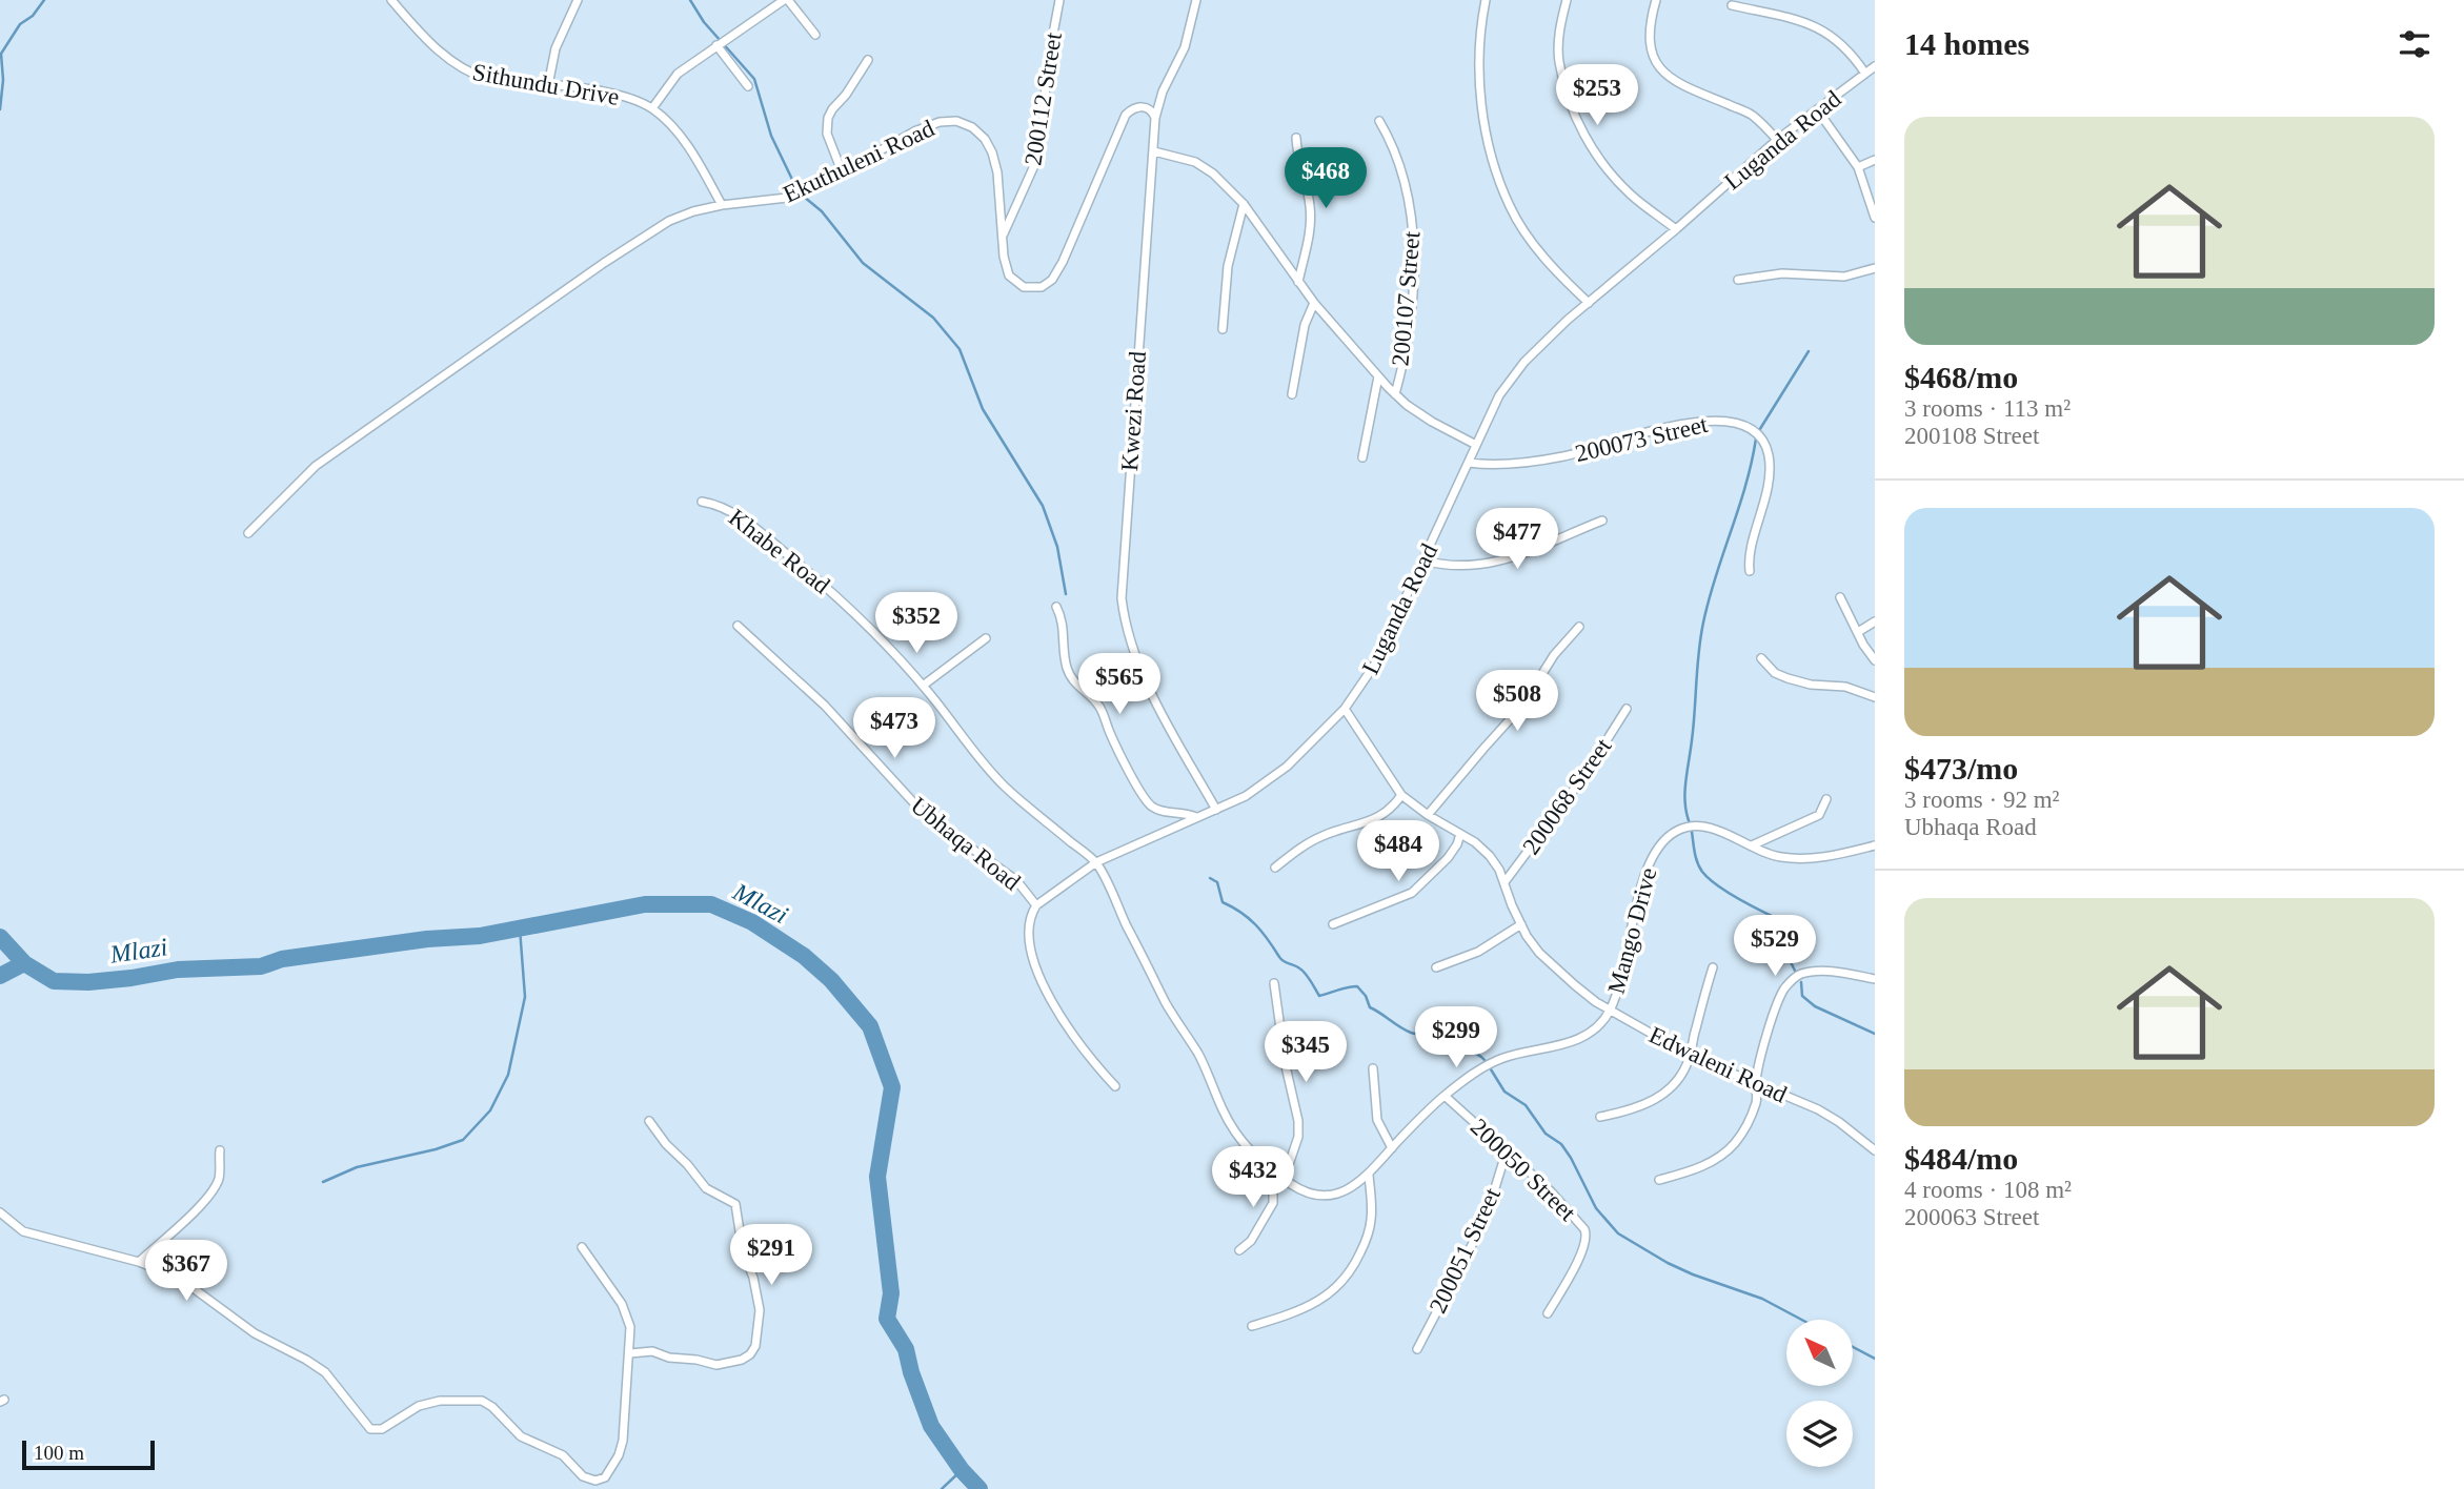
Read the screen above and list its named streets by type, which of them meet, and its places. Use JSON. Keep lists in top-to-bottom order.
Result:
{
  "streets": {
    "street": [
      "Sithundu Drive",
      "200112 Street",
      "Luganda Road",
      "Ekuthuleni Road",
      "200107 Street",
      "Kwezi Road",
      "200073 Street",
      "Khabe Road",
      "200068 Street",
      "Ubhaqa Road",
      "Mango Drive",
      "Edwaleni Road",
      "200050 Street",
      "200051 Street"
    ]
  },
  "crossings": [
    ["Sithundu Drive", "Ekuthuleni Road"],
    ["200112 Street", "Ekuthuleni Road"],
    ["Luganda Road", "Kwezi Road"],
    ["Luganda Road", "200073 Street"],
    ["Luganda Road", "Khabe Road"],
    ["Luganda Road", "Ubhaqa Road"],
    ["Luganda Road", "Mango Drive"],
    ["Luganda Road", "Edwaleni Road"],
    ["Ekuthuleni Road", "Kwezi Road"],
    ["Khabe Road", "Mango Drive"],
    ["200068 Street", "Edwaleni Road"],
    ["Mango Drive", "Edwaleni Road"],
    ["Mango Drive", "200050 Street"],
    ["200050 Street", "200051 Street"]
  ],
  "water": ["Mlazi"],
  "scale_bar": "100 m",
  "north": "top left",
  "page": {
    "heading": "14 homes",
    "price": [
      "$253",
      "$468",
      "$477",
      "$352",
      "$565",
      "$508",
      "$473",
      "$484",
      "$529",
      "$299",
      "$345",
      "$432",
      "$291",
      "$367"
    ],
    "list": [
      {
        "name": "$468/mo",
        "note": "3 rooms · 113 m² · 200108 Street"
      },
      {
        "name": "$473/mo",
        "note": "3 rooms · 92 m² · Ubhaqa Road"
      },
      {
        "name": "$484/mo",
        "note": "4 rooms · 108 m² · 200063 Street"
      }
    ],
    "scale": "100 m"
  }
}
